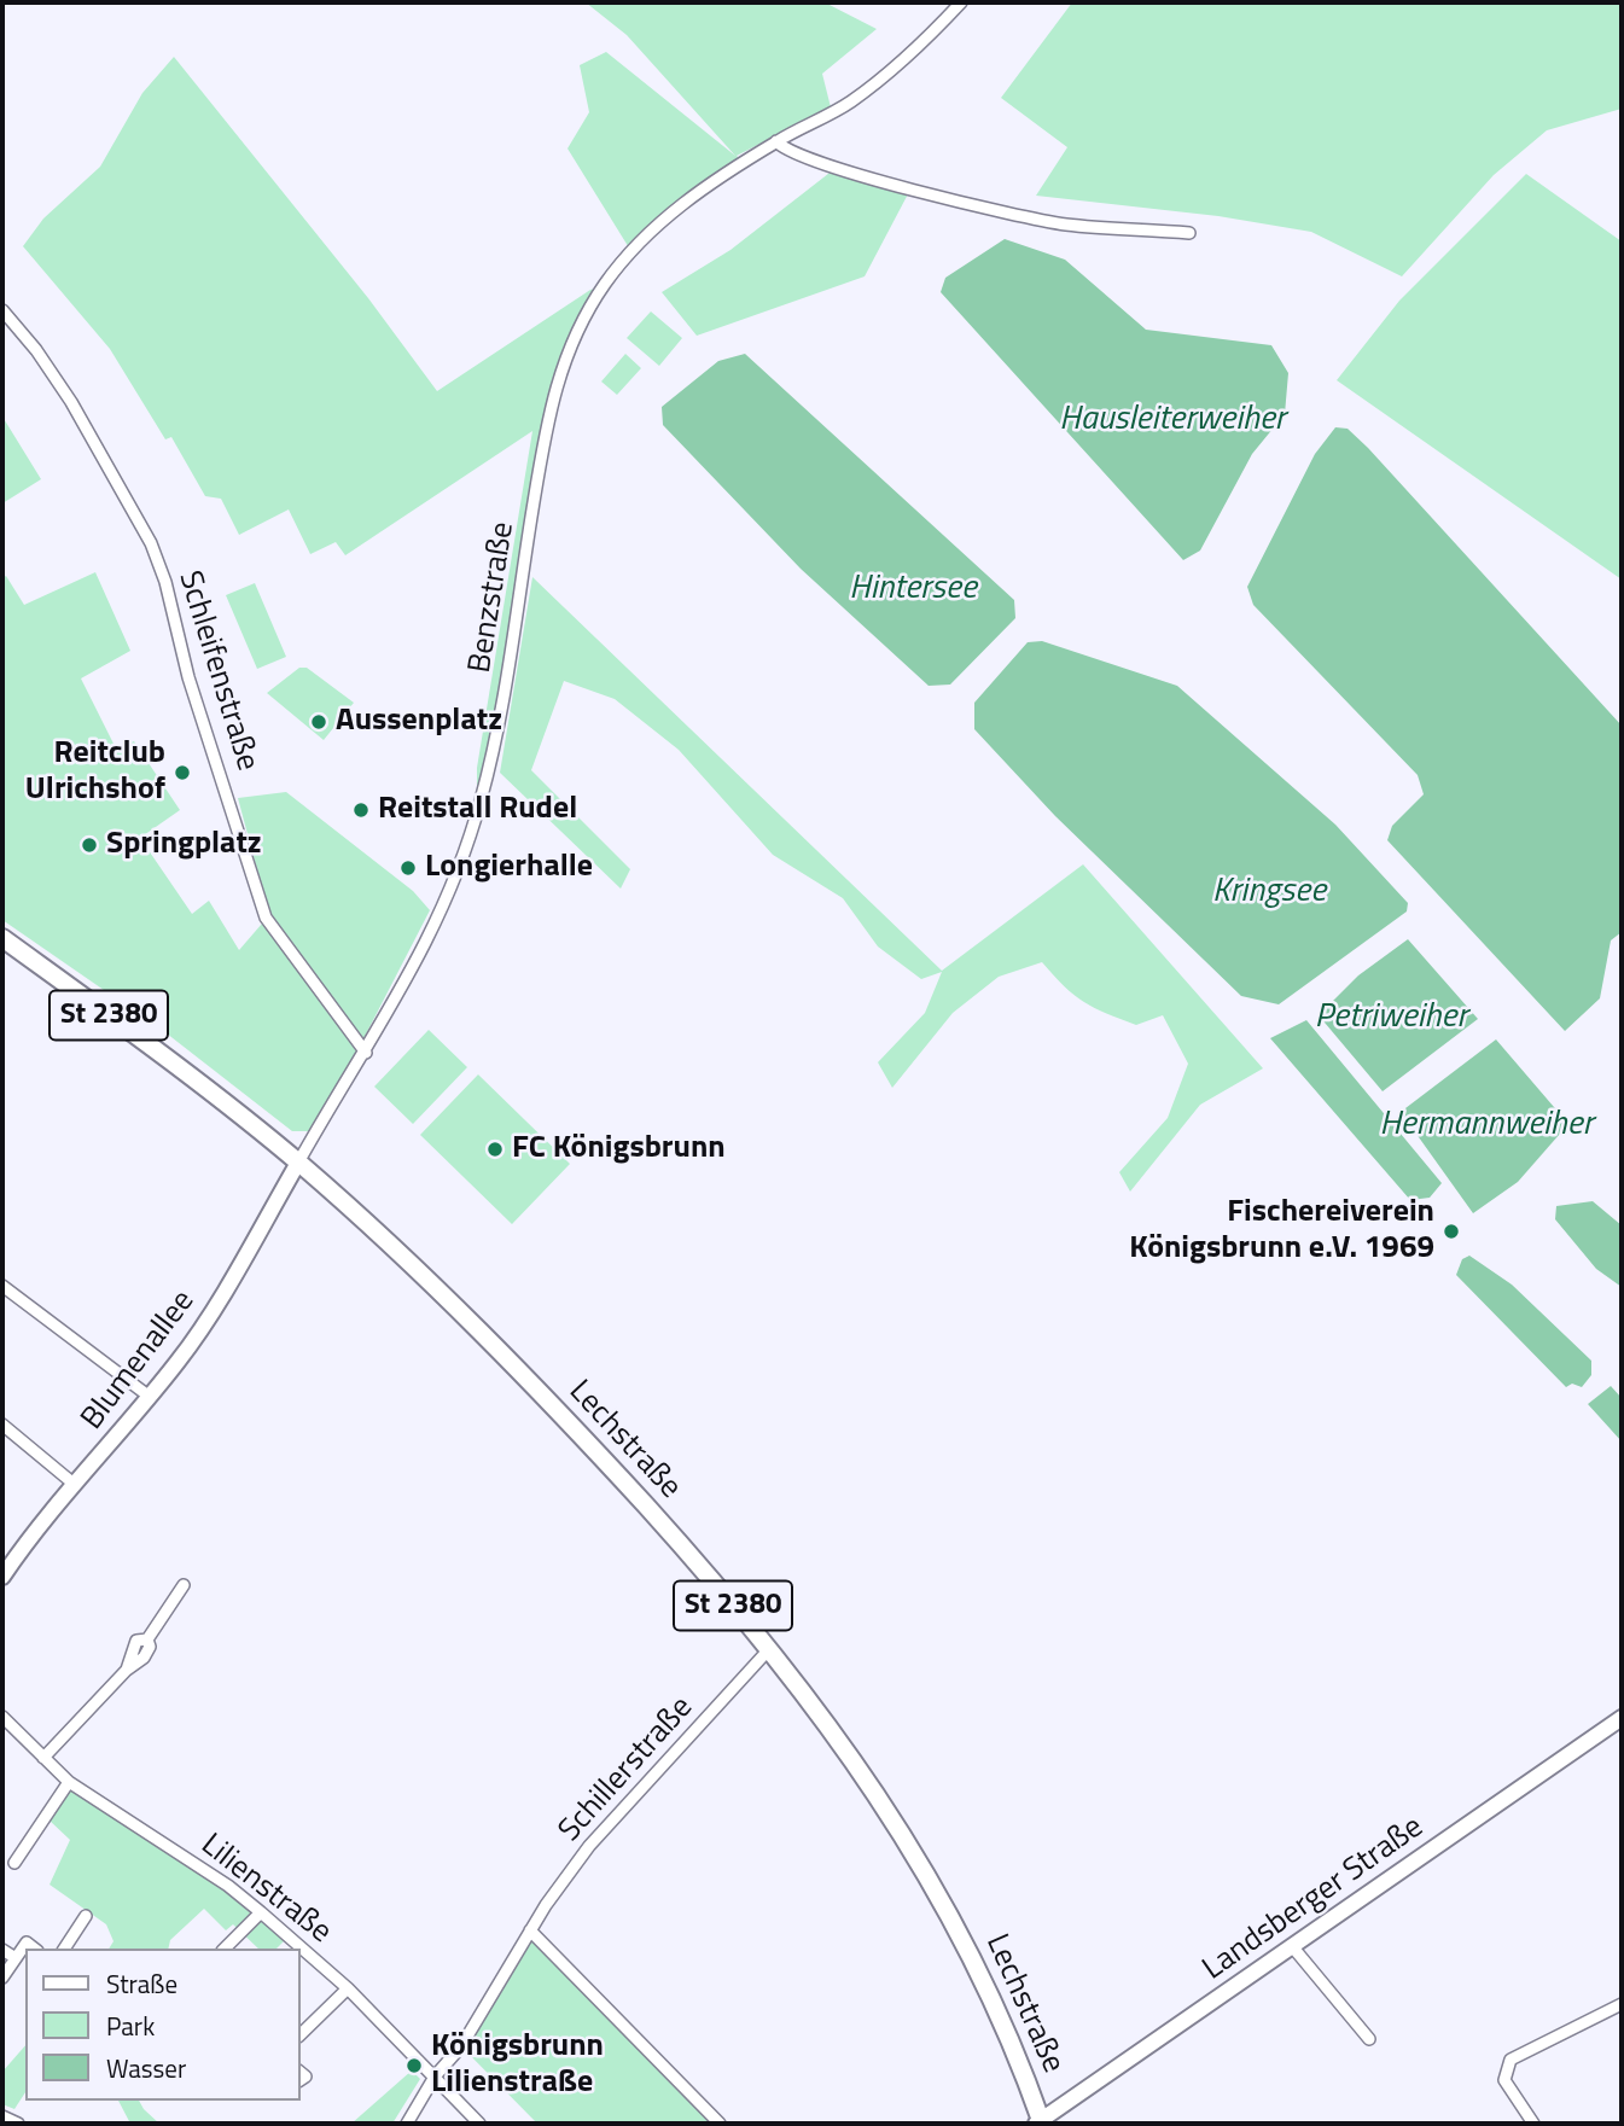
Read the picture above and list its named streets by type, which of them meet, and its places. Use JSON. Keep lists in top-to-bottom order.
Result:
{
  "streets": {
    "main road": ["St 2380", "Lechstraße"],
    "street": [
      "Benzstraße",
      "Schleifenstraße",
      "Blumenallee",
      "Schillerstraße",
      "Lilienstraße",
      "Landsberger Straße"
    ]
  },
  "crossings": [
    ["Benzstraße", "Schleifenstraße"],
    ["Benzstraße", "Blumenallee"],
    ["Benzstraße", "Lechstraße"],
    ["Blumenallee", "Lechstraße"],
    ["Lechstraße", "Schillerstraße"],
    ["Lechstraße", "Landsberger Straße"],
    ["Schillerstraße", "Lilienstraße"]
  ],
  "water": [
    "Hausleiterweiher",
    "Hintersee",
    "Kringsee",
    "Petriweiher",
    "Hermannweiher"
  ],
  "places": [
    "Aussenplatz",
    "Reitclub Ulrichshof",
    "Reitstall Rudel",
    "Springplatz",
    "Longierhalle",
    "FC Königsbrunn",
    "Fischereiverein Königsbrunn e.V. 1969",
    "Königsbrunn Lilienstraße"
  ],
  "legend": ["Straße", "Park", "Wasser"]
}
